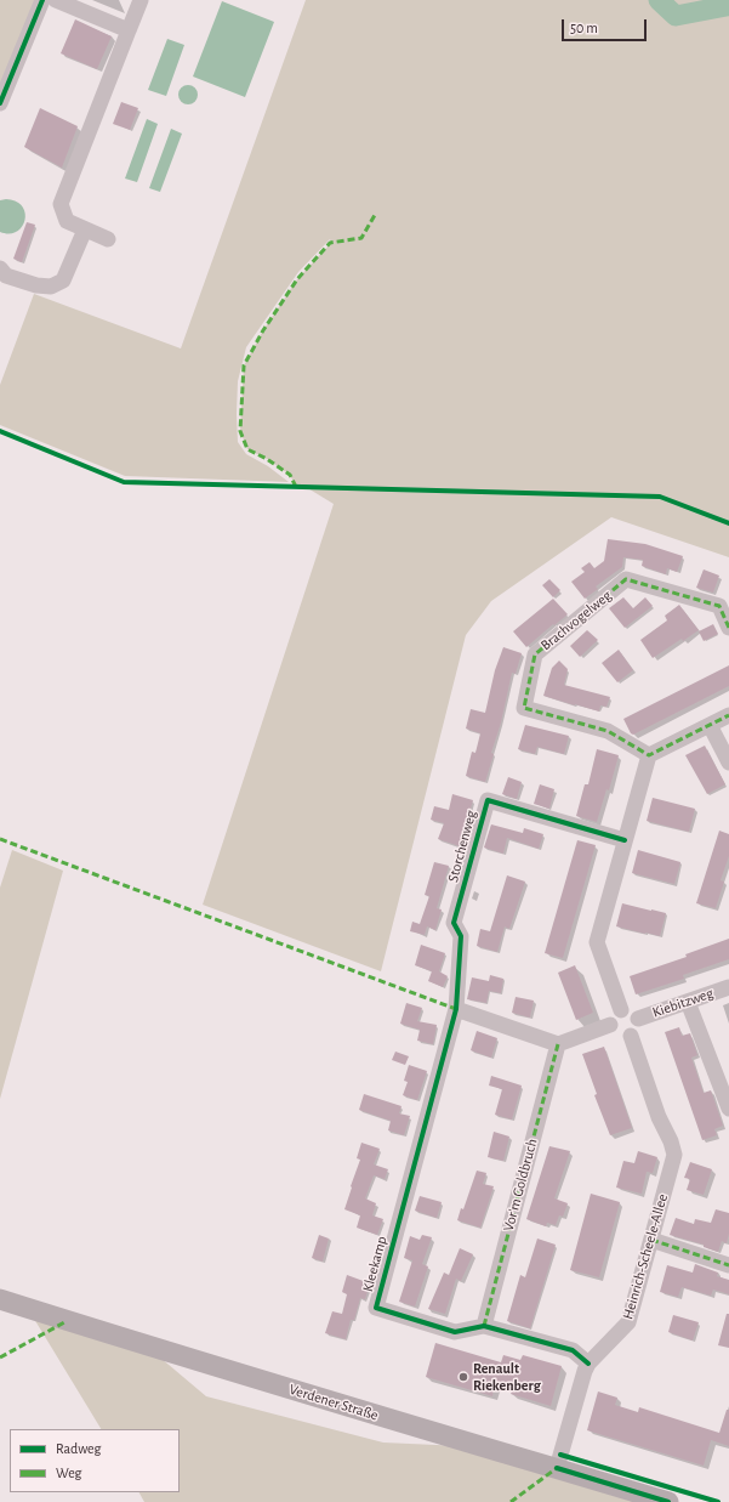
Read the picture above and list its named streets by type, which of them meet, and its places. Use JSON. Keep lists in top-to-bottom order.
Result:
{
  "streets": {
    "main road": ["Verdener Straße"],
    "street": [
      "Brachvogelweg",
      "Storchenweg",
      "Kiebitzweg",
      "Vor'm Goldbruch",
      "Heinrich-Scheele-Allee",
      "Kleekamp"
    ]
  },
  "crossings": [
    ["Storchenweg", "Kleekamp"],
    ["Kiebitzweg", "Heinrich-Scheele-Allee"],
    ["Vor'm Goldbruch", "Kleekamp"],
    ["Heinrich-Scheele-Allee", "Kleekamp"],
    ["Heinrich-Scheele-Allee", "Verdener Straße"]
  ],
  "places": ["Renault Riekenberg"],
  "legend": ["Radweg", "Weg"],
  "scale_bar": "50 m"
}
